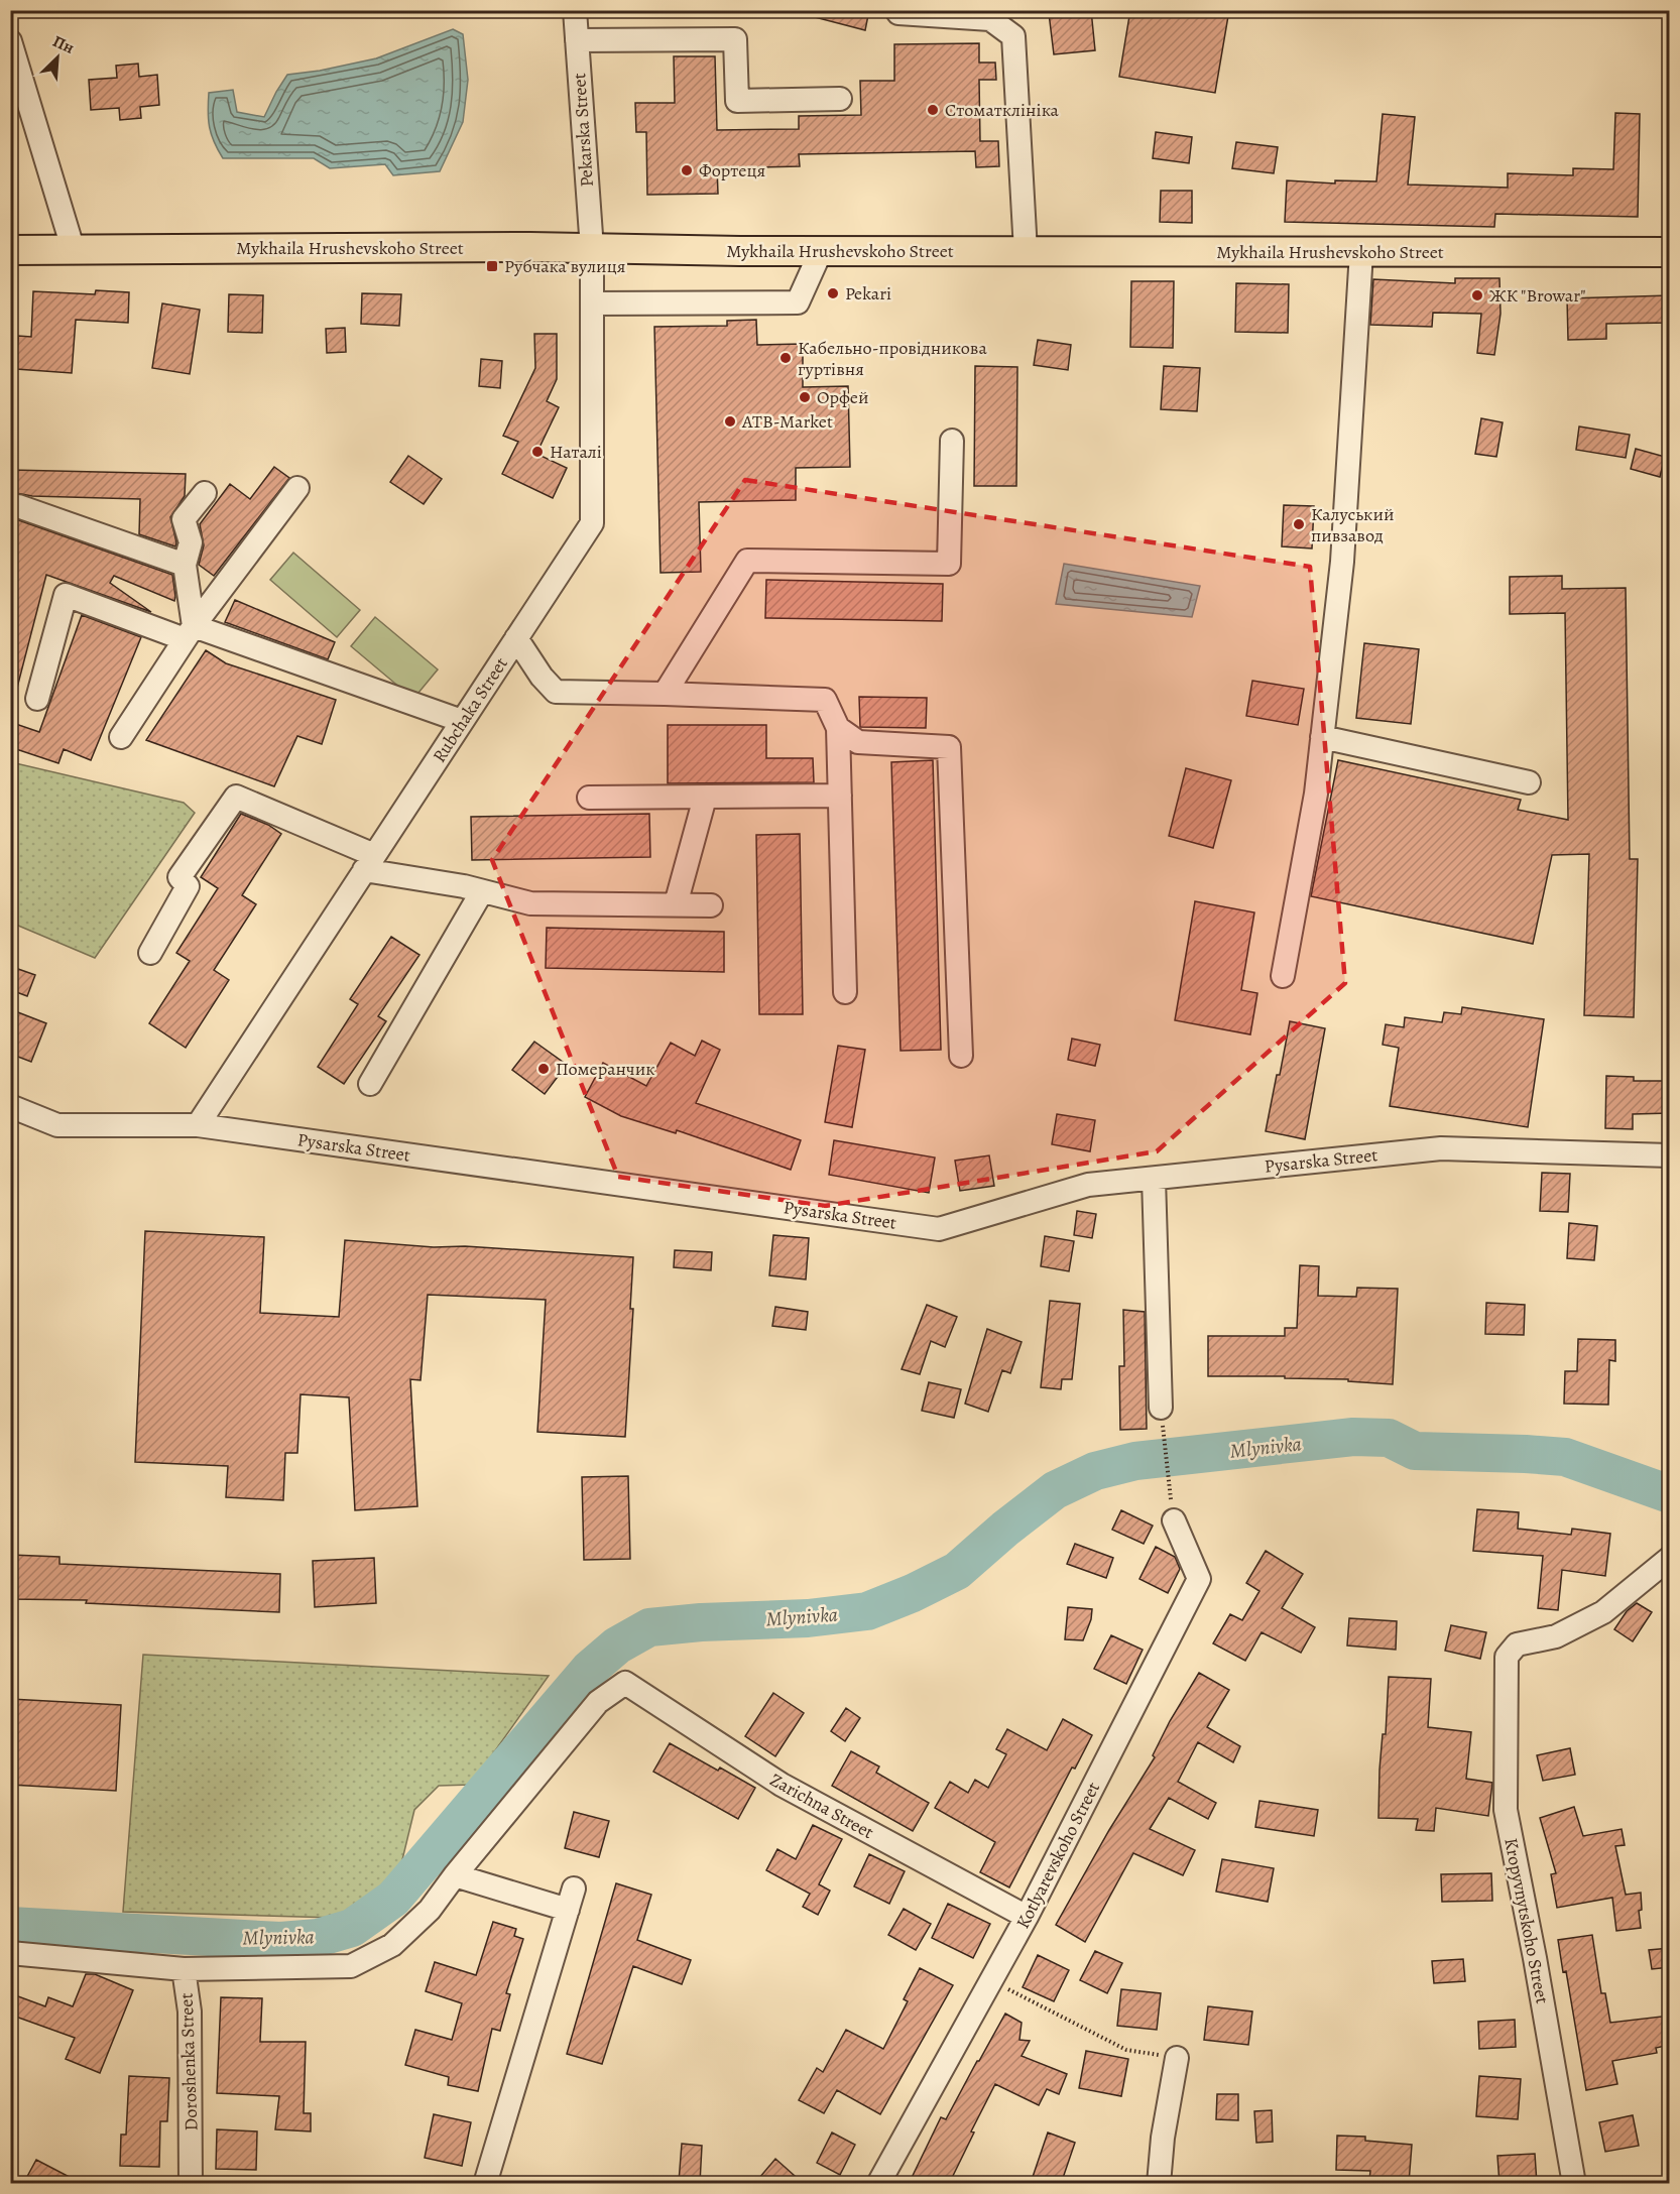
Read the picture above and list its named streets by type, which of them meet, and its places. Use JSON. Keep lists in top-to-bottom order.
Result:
{
  "streets": {
    "main road": ["Mykhaila Hrushevskoho Street"],
    "street": [
      "Pekarska Street",
      "Rubchaka Street",
      "Pysarska Street",
      "Zarichna Street",
      "Kotlyarevskoho Street",
      "Kropyvnytskoho Street",
      "Doroshenka Street"
    ]
  },
  "crossings": [
    ["Pekarska Street", "Mykhaila Hrushevskoho Street"],
    ["Pekarska Street", "Rubchaka Street"],
    ["Mykhaila Hrushevskoho Street", "Rubchaka Street"],
    ["Rubchaka Street", "Pysarska Street"],
    ["Zarichna Street", "Kotlyarevskoho Street"]
  ],
  "water": ["Mlynivka"],
  "places": {
    "other": [
      "Стоматклініка",
      "Фортеця",
      "Pekari",
      "ЖК \"Browar\"",
      "Кабельно-провідникова гуртівня",
      "Орфей",
      "ATB-Market",
      "Наталі",
      "Калуський пивзавод",
      "Померанчик"
    ],
    "transit": ["Рубчака вулиця"]
  },
  "north": "top right"
}
